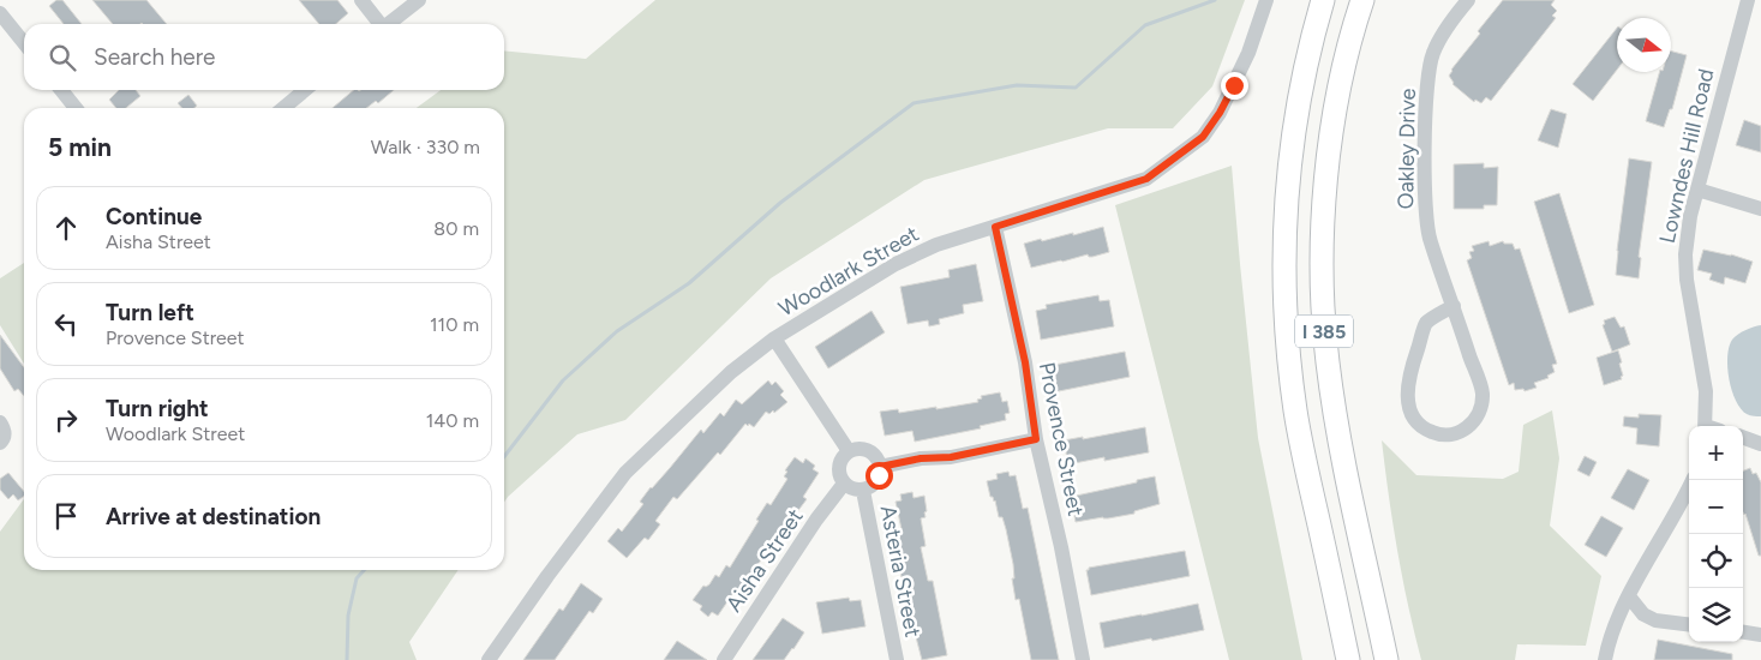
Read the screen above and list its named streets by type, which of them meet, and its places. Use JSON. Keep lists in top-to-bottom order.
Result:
{
  "streets": {
    "highway": ["I 385"],
    "street": [
      "Oakley Drive",
      "Lowndes Hill Road",
      "Woodlark Street",
      "Provence Street",
      "Aisha Street",
      "Asteria Street"
    ]
  },
  "crossings": [
    ["Woodlark Street", "Provence Street"],
    ["Aisha Street", "Asteria Street"]
  ],
  "north": "right",
  "page": {
    "search": "Search here",
    "heading": ["5 min", "Walk · 330 m"],
    "list": [
      ["Continue", "Aisha Street", "80 m"],
      ["Turn left", "Provence Street", "110 m"],
      ["Turn right", "Woodlark Street", "140 m"],
      "Arrive at destination"
    ],
    "map_buttons": ["+", "−"]
  }
}
